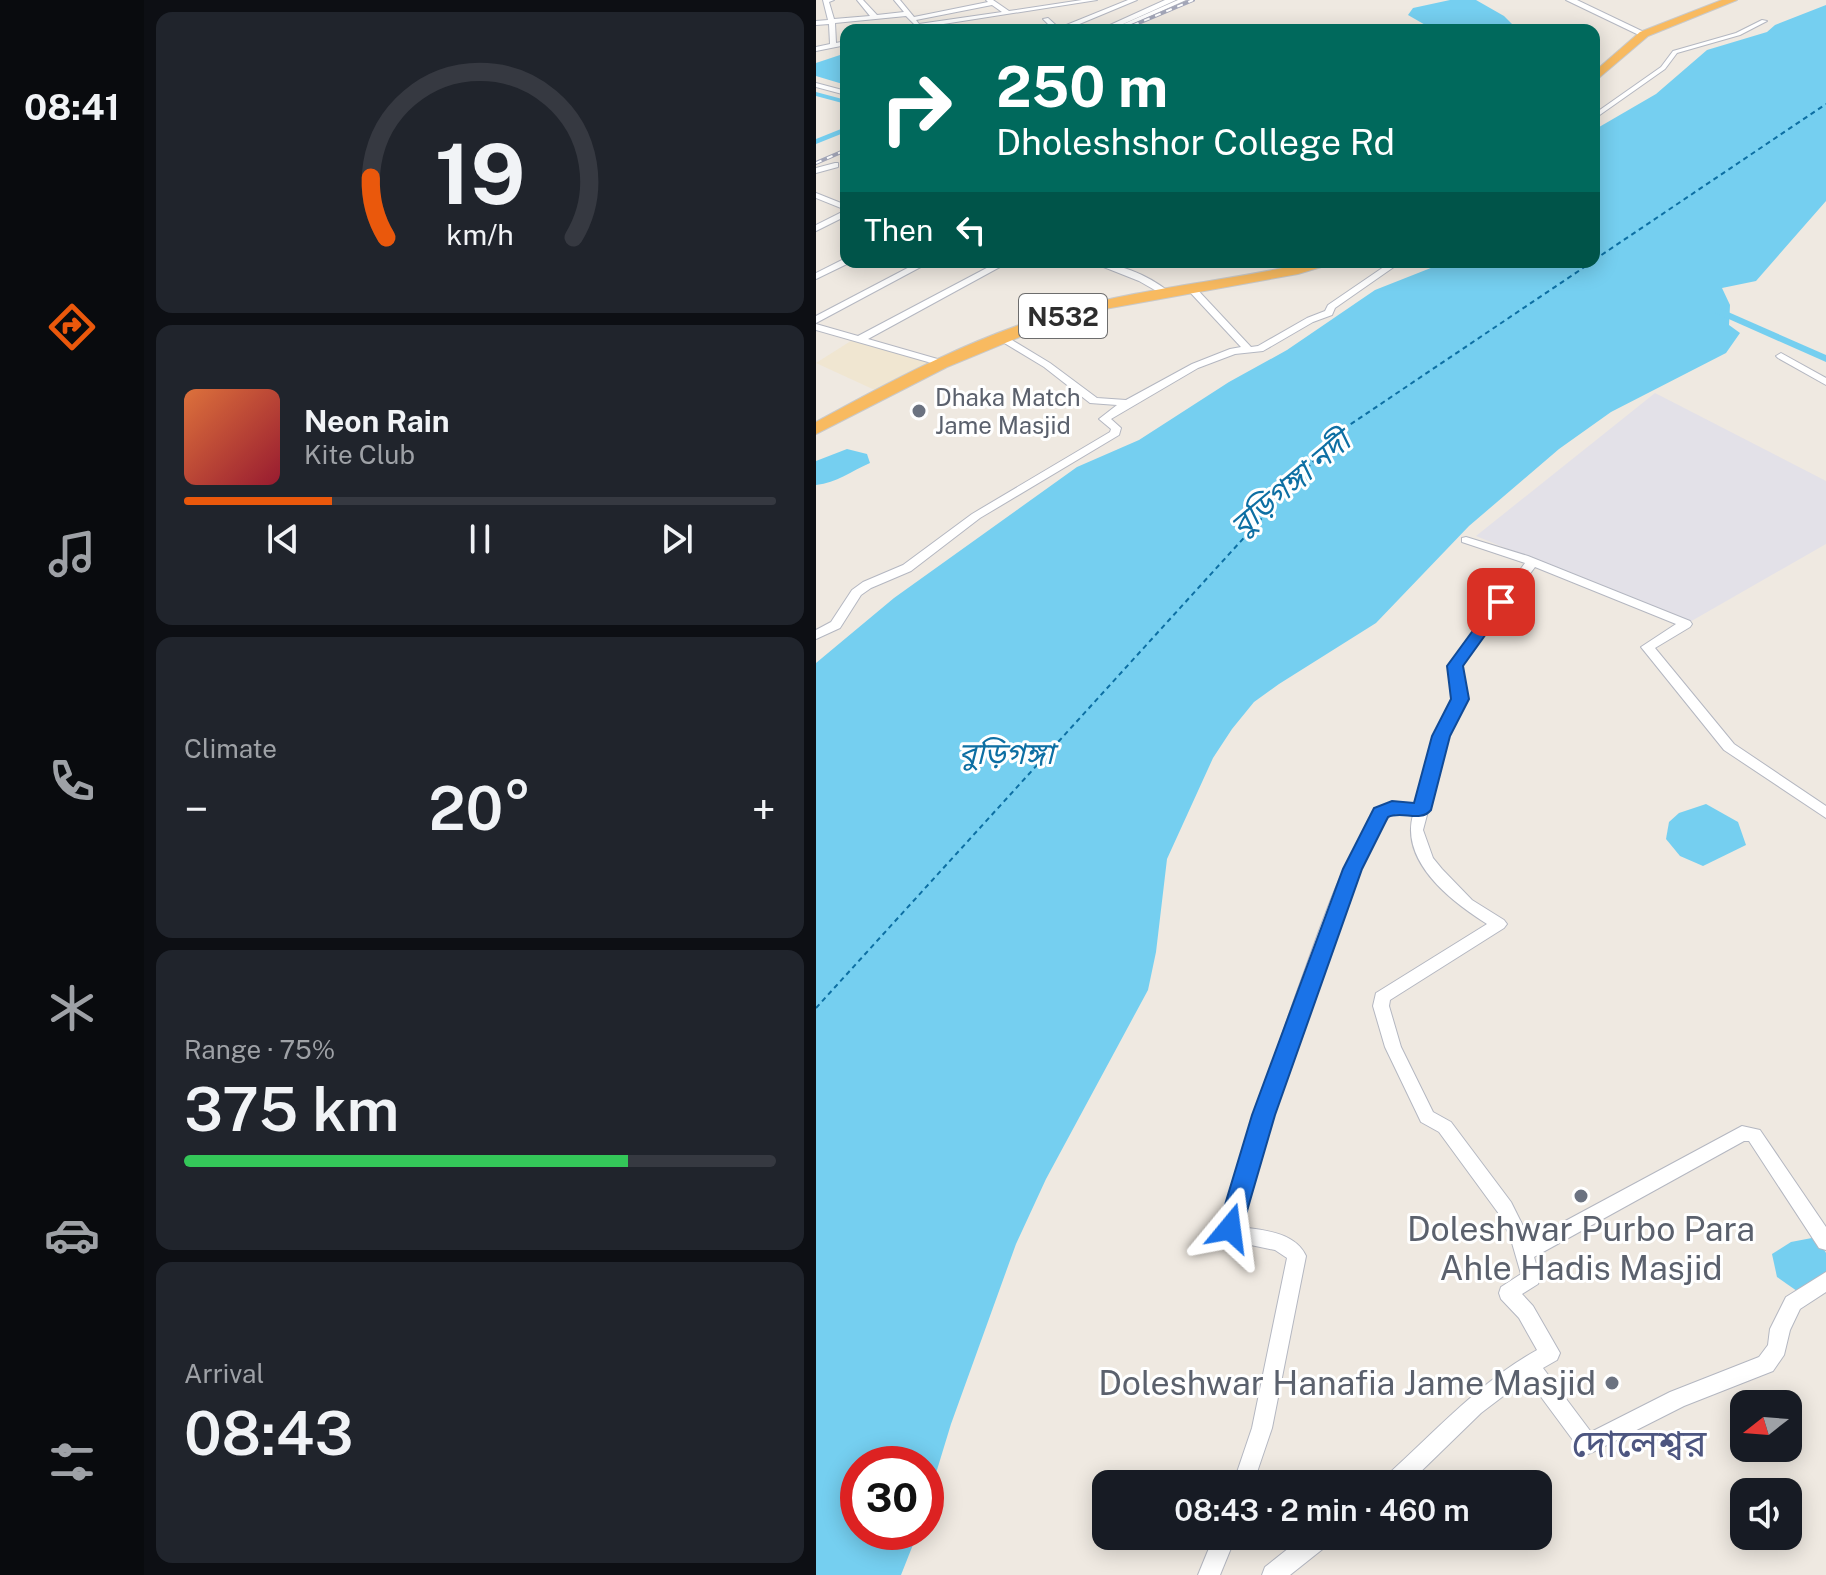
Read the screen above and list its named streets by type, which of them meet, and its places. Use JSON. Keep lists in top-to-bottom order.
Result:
{
  "streets": {
    "highway": ["N532"]
  },
  "districts": ["দোলেশ্বর"],
  "water": ["বুড়িগঙ্গা নদী", "বুড়িগঙ্গা"],
  "places": ["Dhaka Match Jame Masjid", "Doleshwar Purbo Para Ahle Hadis Masjid", "Doleshwar Hanafia Jame Masjid"],
  "north": "left",
  "page": {
    "tabs": "08:41",
    "turn": ["250 m", "Dholeshshor College Rd"],
    "then": "Then",
    "song": ["Neon Rain", "Kite Club"],
    "tile": [
      "Climate",
      ["Range · 75%", "375 km"],
      ["Arrival", "08:43"]
    ],
    "heat": ["−", "20°", "+"],
    "limit": "30",
    "trip": "08:43 · 2 min · 460 m",
    "gauge": ["19", "km/h"]
  }
}
